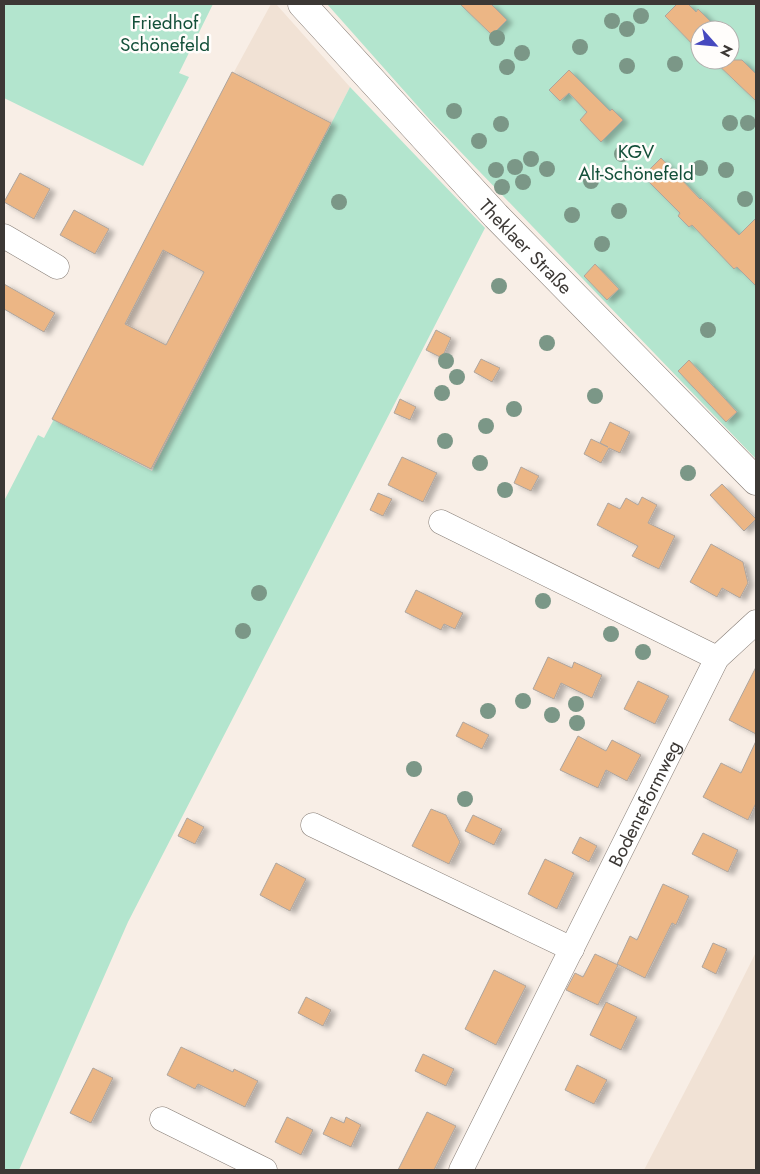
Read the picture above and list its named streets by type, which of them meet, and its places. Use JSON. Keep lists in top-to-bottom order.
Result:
{
  "streets": {
    "main road": ["Theklaer Straße"],
    "street": ["Bodenreformweg"]
  },
  "parks": ["Friedhof Schönefeld", "KGV Alt-Schönefeld"],
  "north": "bottom right"
}
